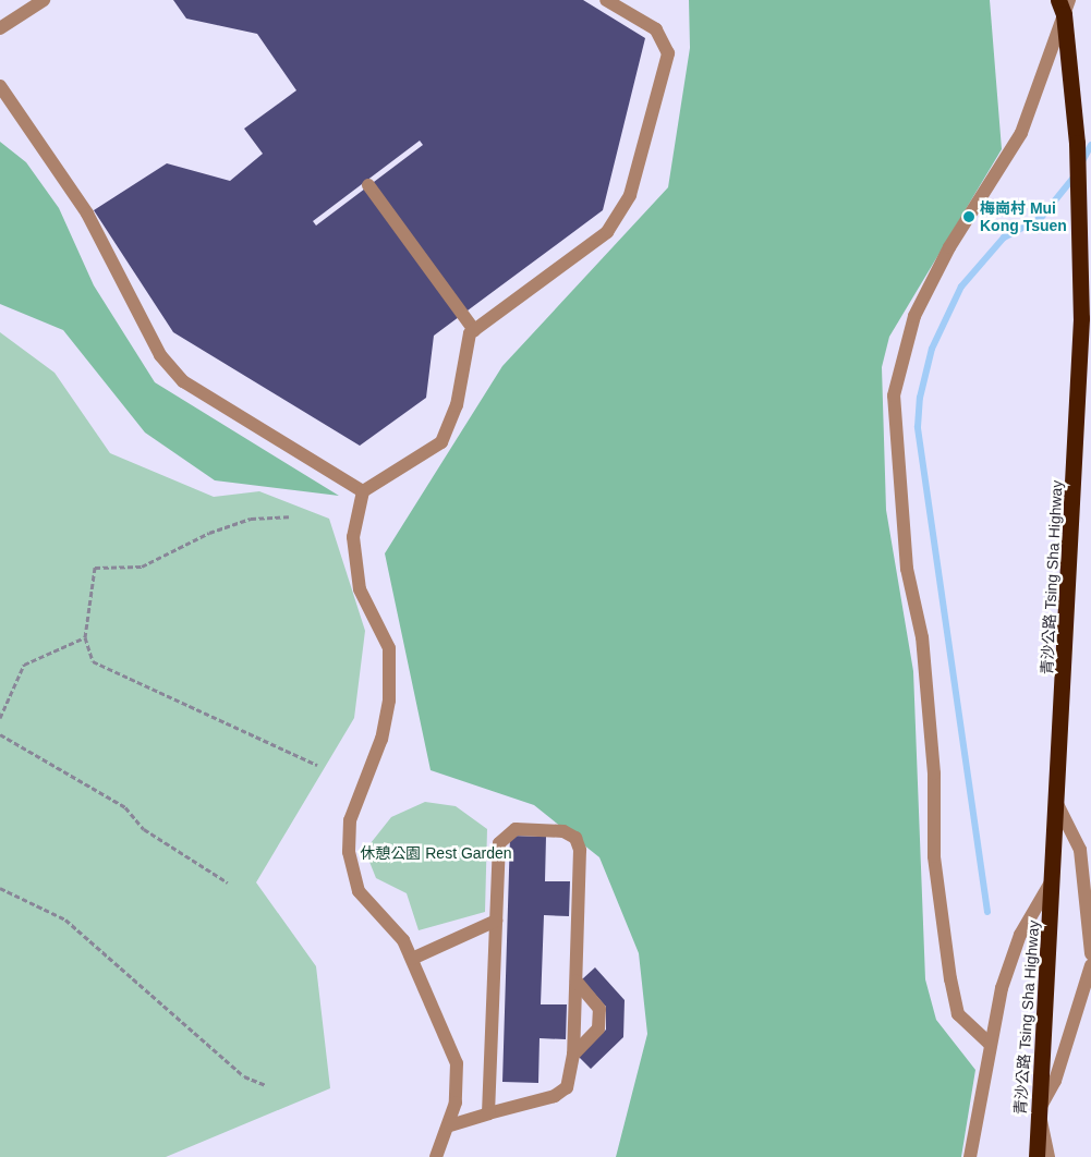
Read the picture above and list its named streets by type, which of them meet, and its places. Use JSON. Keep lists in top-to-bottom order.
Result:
{
  "streets": {
    "highway": ["青沙公路 Tsing Sha Highway"]
  },
  "parks": ["休憩公園 Rest Garden"],
  "places": ["梅崗村 Mui Kong Tsuen"]
}
